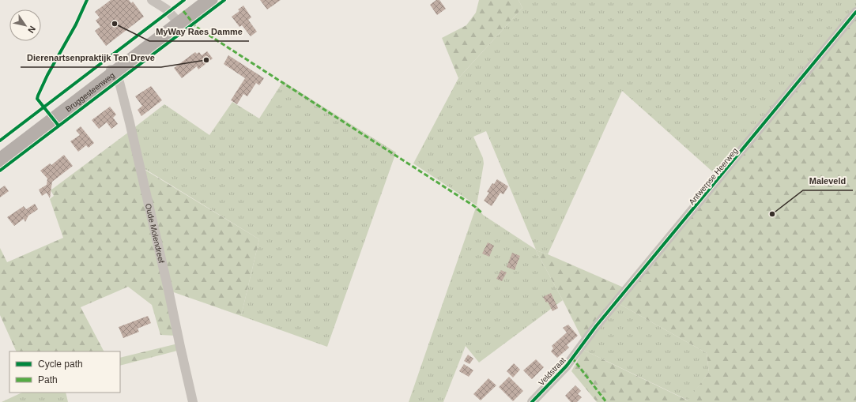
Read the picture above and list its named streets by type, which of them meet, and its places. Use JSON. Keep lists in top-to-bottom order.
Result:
{
  "streets": {
    "main road": ["Bruggesteenweg"],
    "street": ["Antwerpse Heerweg", "Oude Molendreef", "Veldstraat"]
  },
  "crossings": [
    ["Bruggesteenweg", "Oude Molendreef"],
    ["Antwerpse Heerweg", "Veldstraat"]
  ],
  "places": ["MyWay Raes Damme", "Dierenartsenpraktijk Ten Dreve", "Maleveld"],
  "legend": ["Cycle path", "Path"],
  "north": "bottom right"
}
